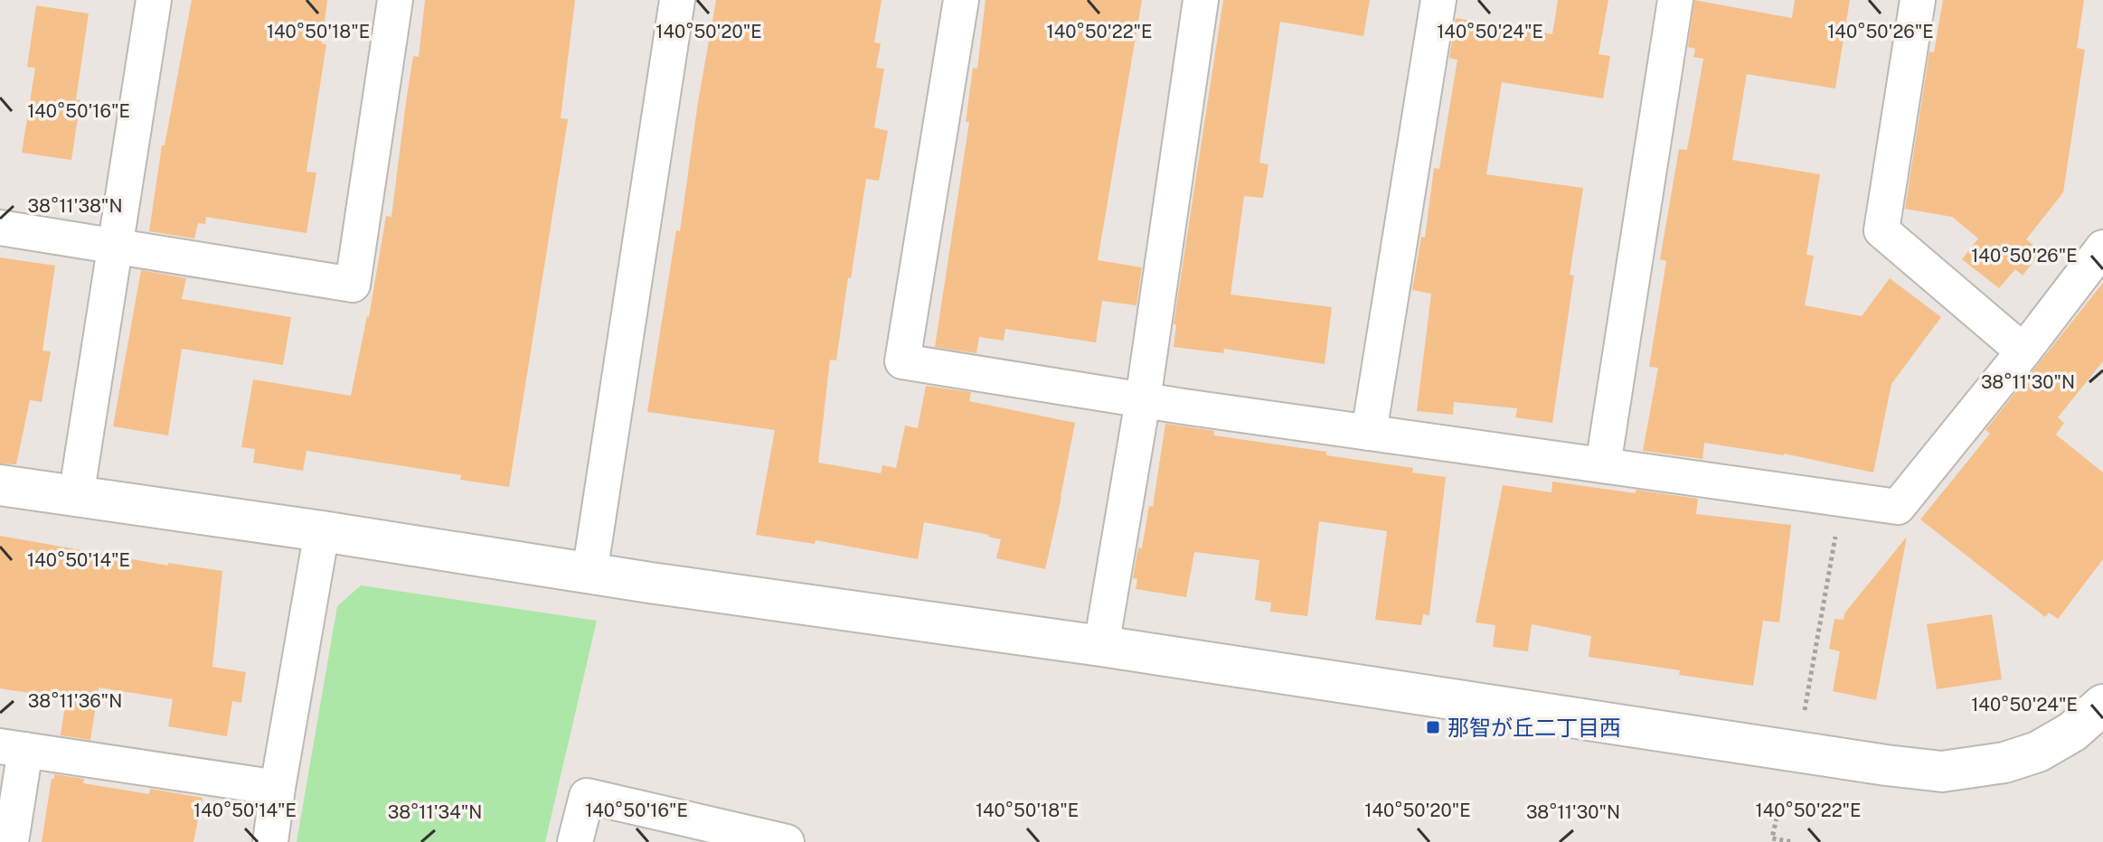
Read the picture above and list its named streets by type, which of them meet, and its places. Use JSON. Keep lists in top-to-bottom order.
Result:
{
  "places": {
    "transit": ["那智が丘二丁目西"]
  },
  "coordinates": [
    "140°50'18\"E",
    "140°50'22\"E",
    "140°50'26\"E",
    "140°50'20\"E",
    "140°50'24\"E",
    "140°50'16\"E",
    "38°11'38\"N",
    "38°11'30\"N",
    "140°50'14\"E",
    "38°11'36\"N",
    "38°11'34\"N"
  ]
}
